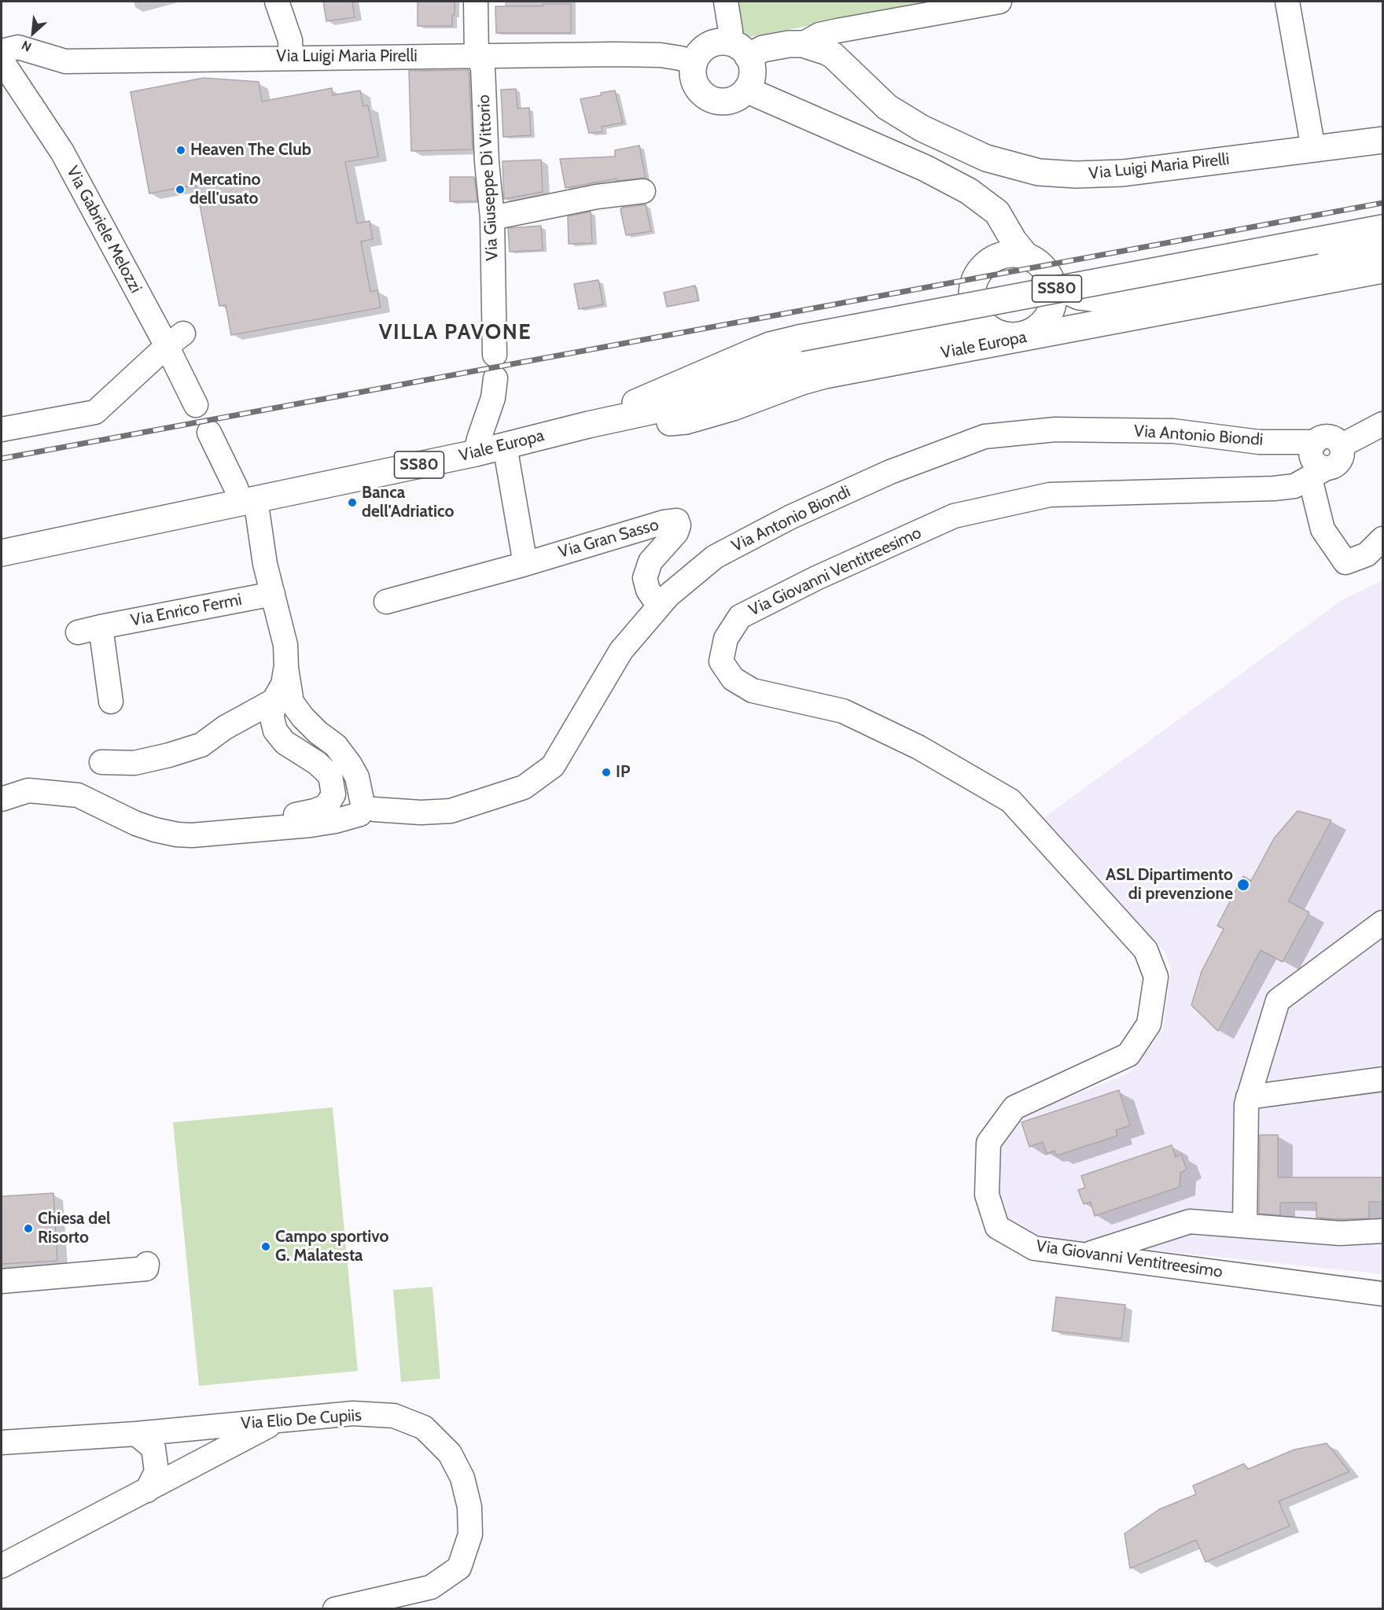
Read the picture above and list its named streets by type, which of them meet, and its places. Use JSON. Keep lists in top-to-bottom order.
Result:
{
  "streets": {
    "main road": ["Via Luigi Maria Pirelli", "SS80", "Viale Europa"],
    "street": [
      "Via Giuseppe Di Vittorio",
      "Via Gabriele Melozzi",
      "Via Antonio Biondi",
      "Via Gran Sasso",
      "Via Giovanni Ventitreesimo",
      "Via Enrico Fermi",
      "Via Elio De Cupiis"
    ]
  },
  "crossings": [
    ["Via Luigi Maria Pirelli", "Via Giuseppe Di Vittorio"],
    ["SS80", "Viale Europa"],
    ["Via Antonio Biondi", "Via Gran Sasso"],
    ["Via Antonio Biondi", "Via Giovanni Ventitreesimo"]
  ],
  "districts": ["VILLA PAVONE"],
  "places": [
    "Heaven The Club",
    "Mercatino dell'usato",
    "Banca dell'Adriatico",
    "IP",
    "ASL Dipartimento di prevenzione",
    "Chiesa del Risorto",
    "Campo sportivo G. Malatesta"
  ],
  "north": "bottom left"
}
